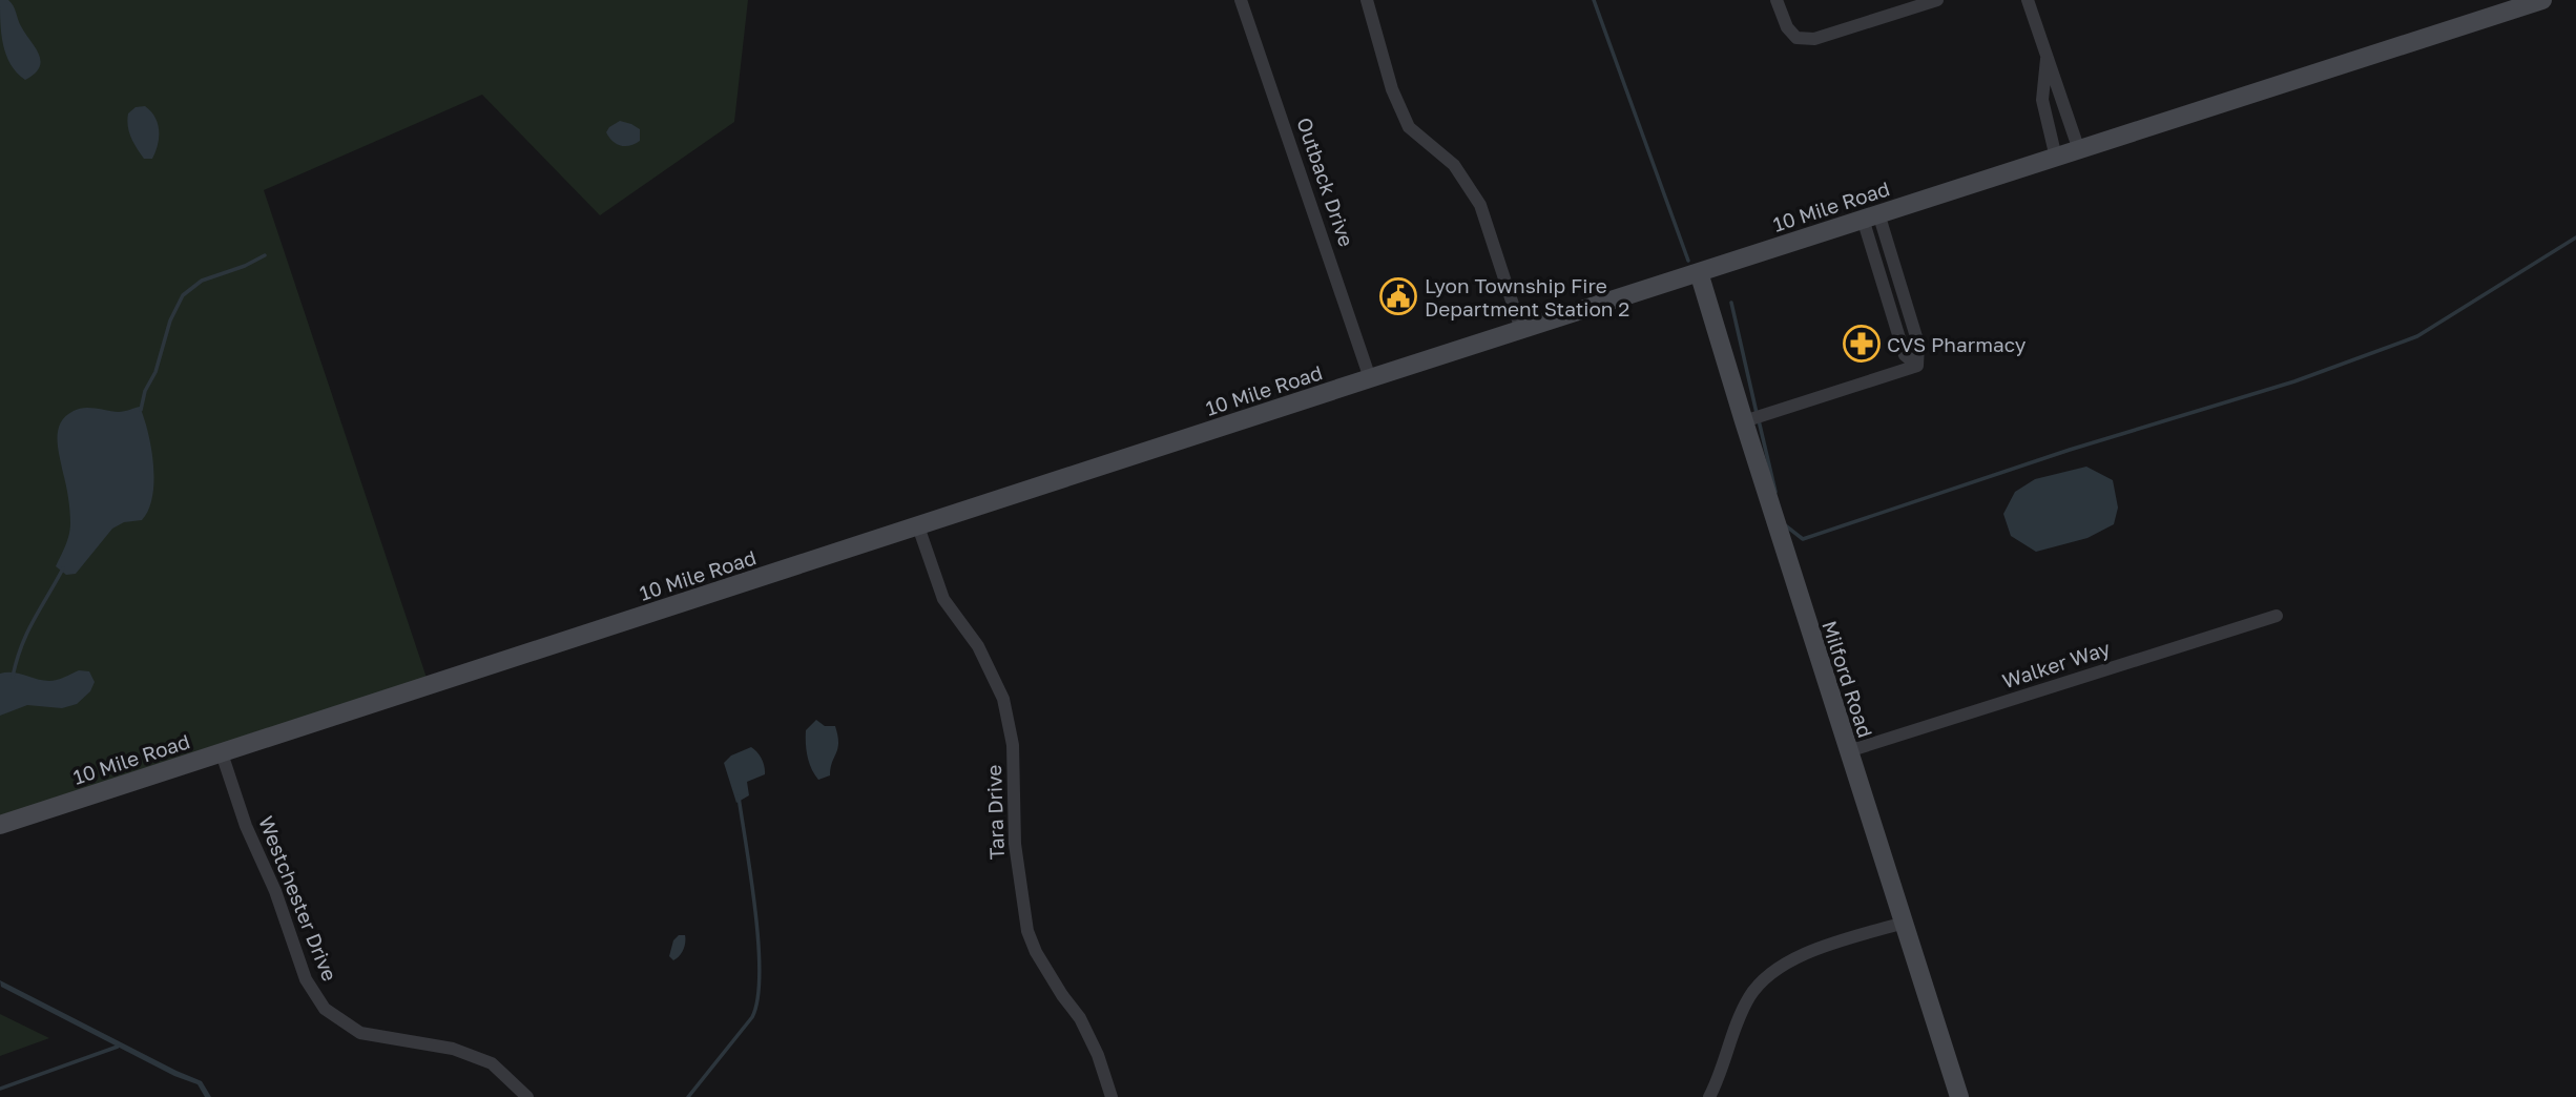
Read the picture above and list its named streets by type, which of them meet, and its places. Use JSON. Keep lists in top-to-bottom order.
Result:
{
  "streets": {
    "main road": ["10 Mile Road", "Milford Road"],
    "street": [
      "Outback Drive",
      "Walker Way",
      "Tara Drive",
      "Westchester Drive"
    ]
  },
  "crossings": [
    ["Outback Drive", "10 Mile Road"],
    ["10 Mile Road", "Milford Road"],
    ["10 Mile Road", "Tara Drive"],
    ["10 Mile Road", "Westchester Drive"],
    ["Walker Way", "Milford Road"]
  ],
  "places": {
    "public building": ["Lyon Township Fire Department Station 2"],
    "pharmacy": ["CVS Pharmacy"]
  }
}
